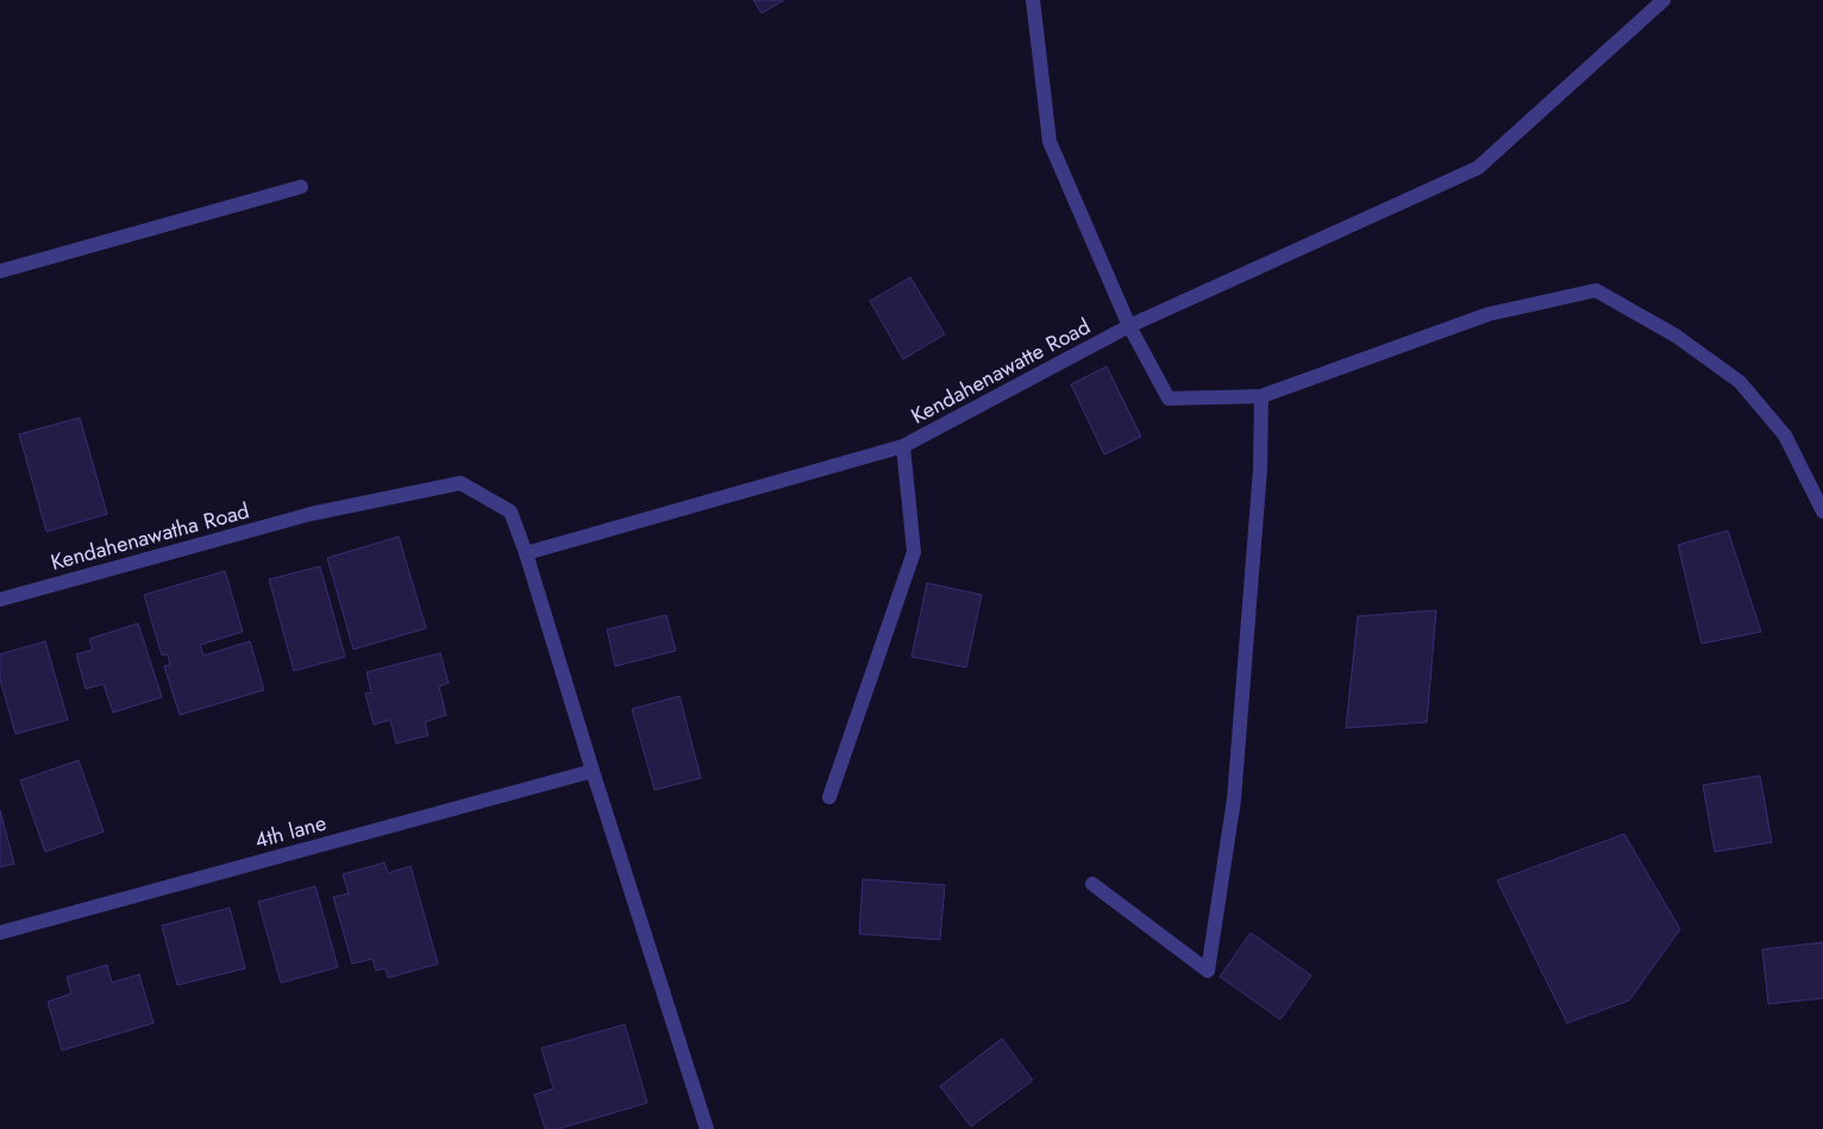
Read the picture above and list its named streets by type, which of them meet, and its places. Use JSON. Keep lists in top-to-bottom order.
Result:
{
  "streets": {
    "street": ["Kendahenawatte Road", "Kendahenawatha Road", "4th lane"]
  },
  "crossings": [
    ["Kendahenawatte Road", "Kendahenawatha Road"]
  ]
}
